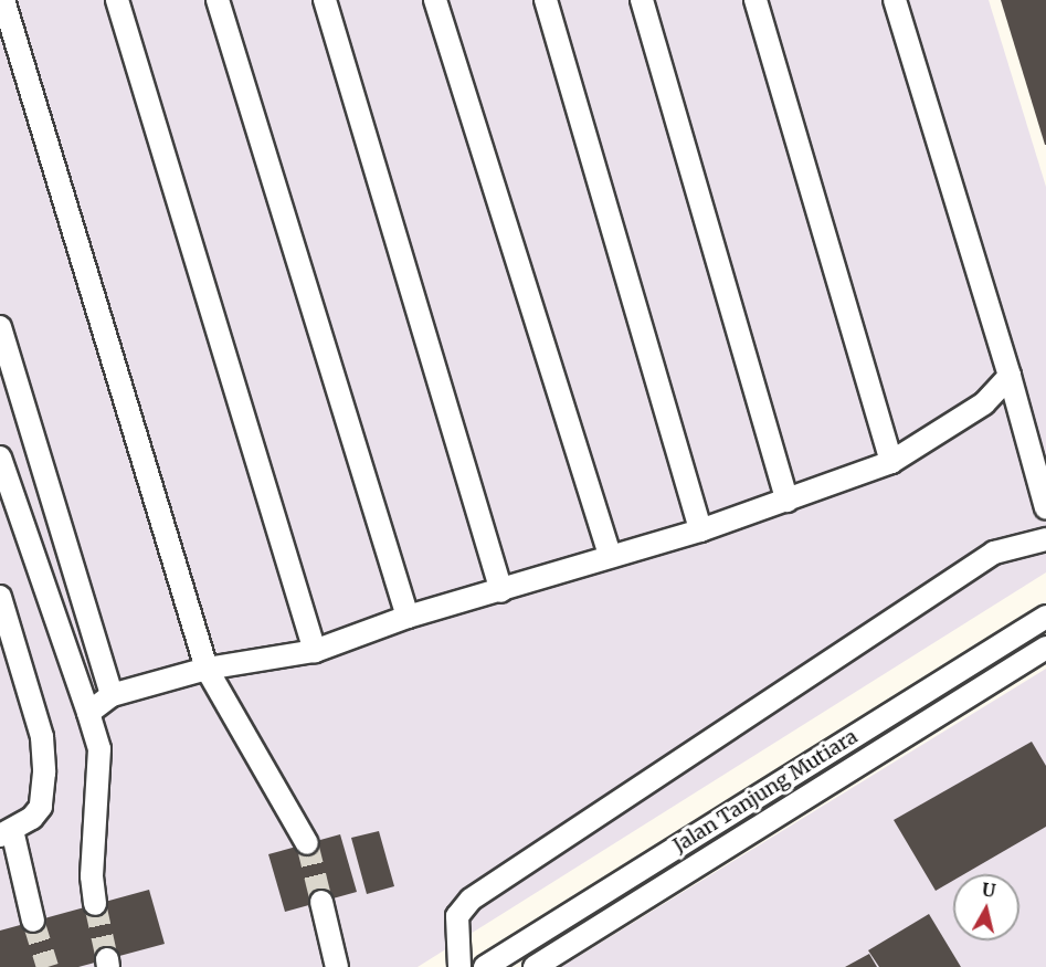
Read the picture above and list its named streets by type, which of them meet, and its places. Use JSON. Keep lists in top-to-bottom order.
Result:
{
  "streets": {
    "lane": ["Jalan Tanjung Mutiara"]
  },
  "north": "top"
}
